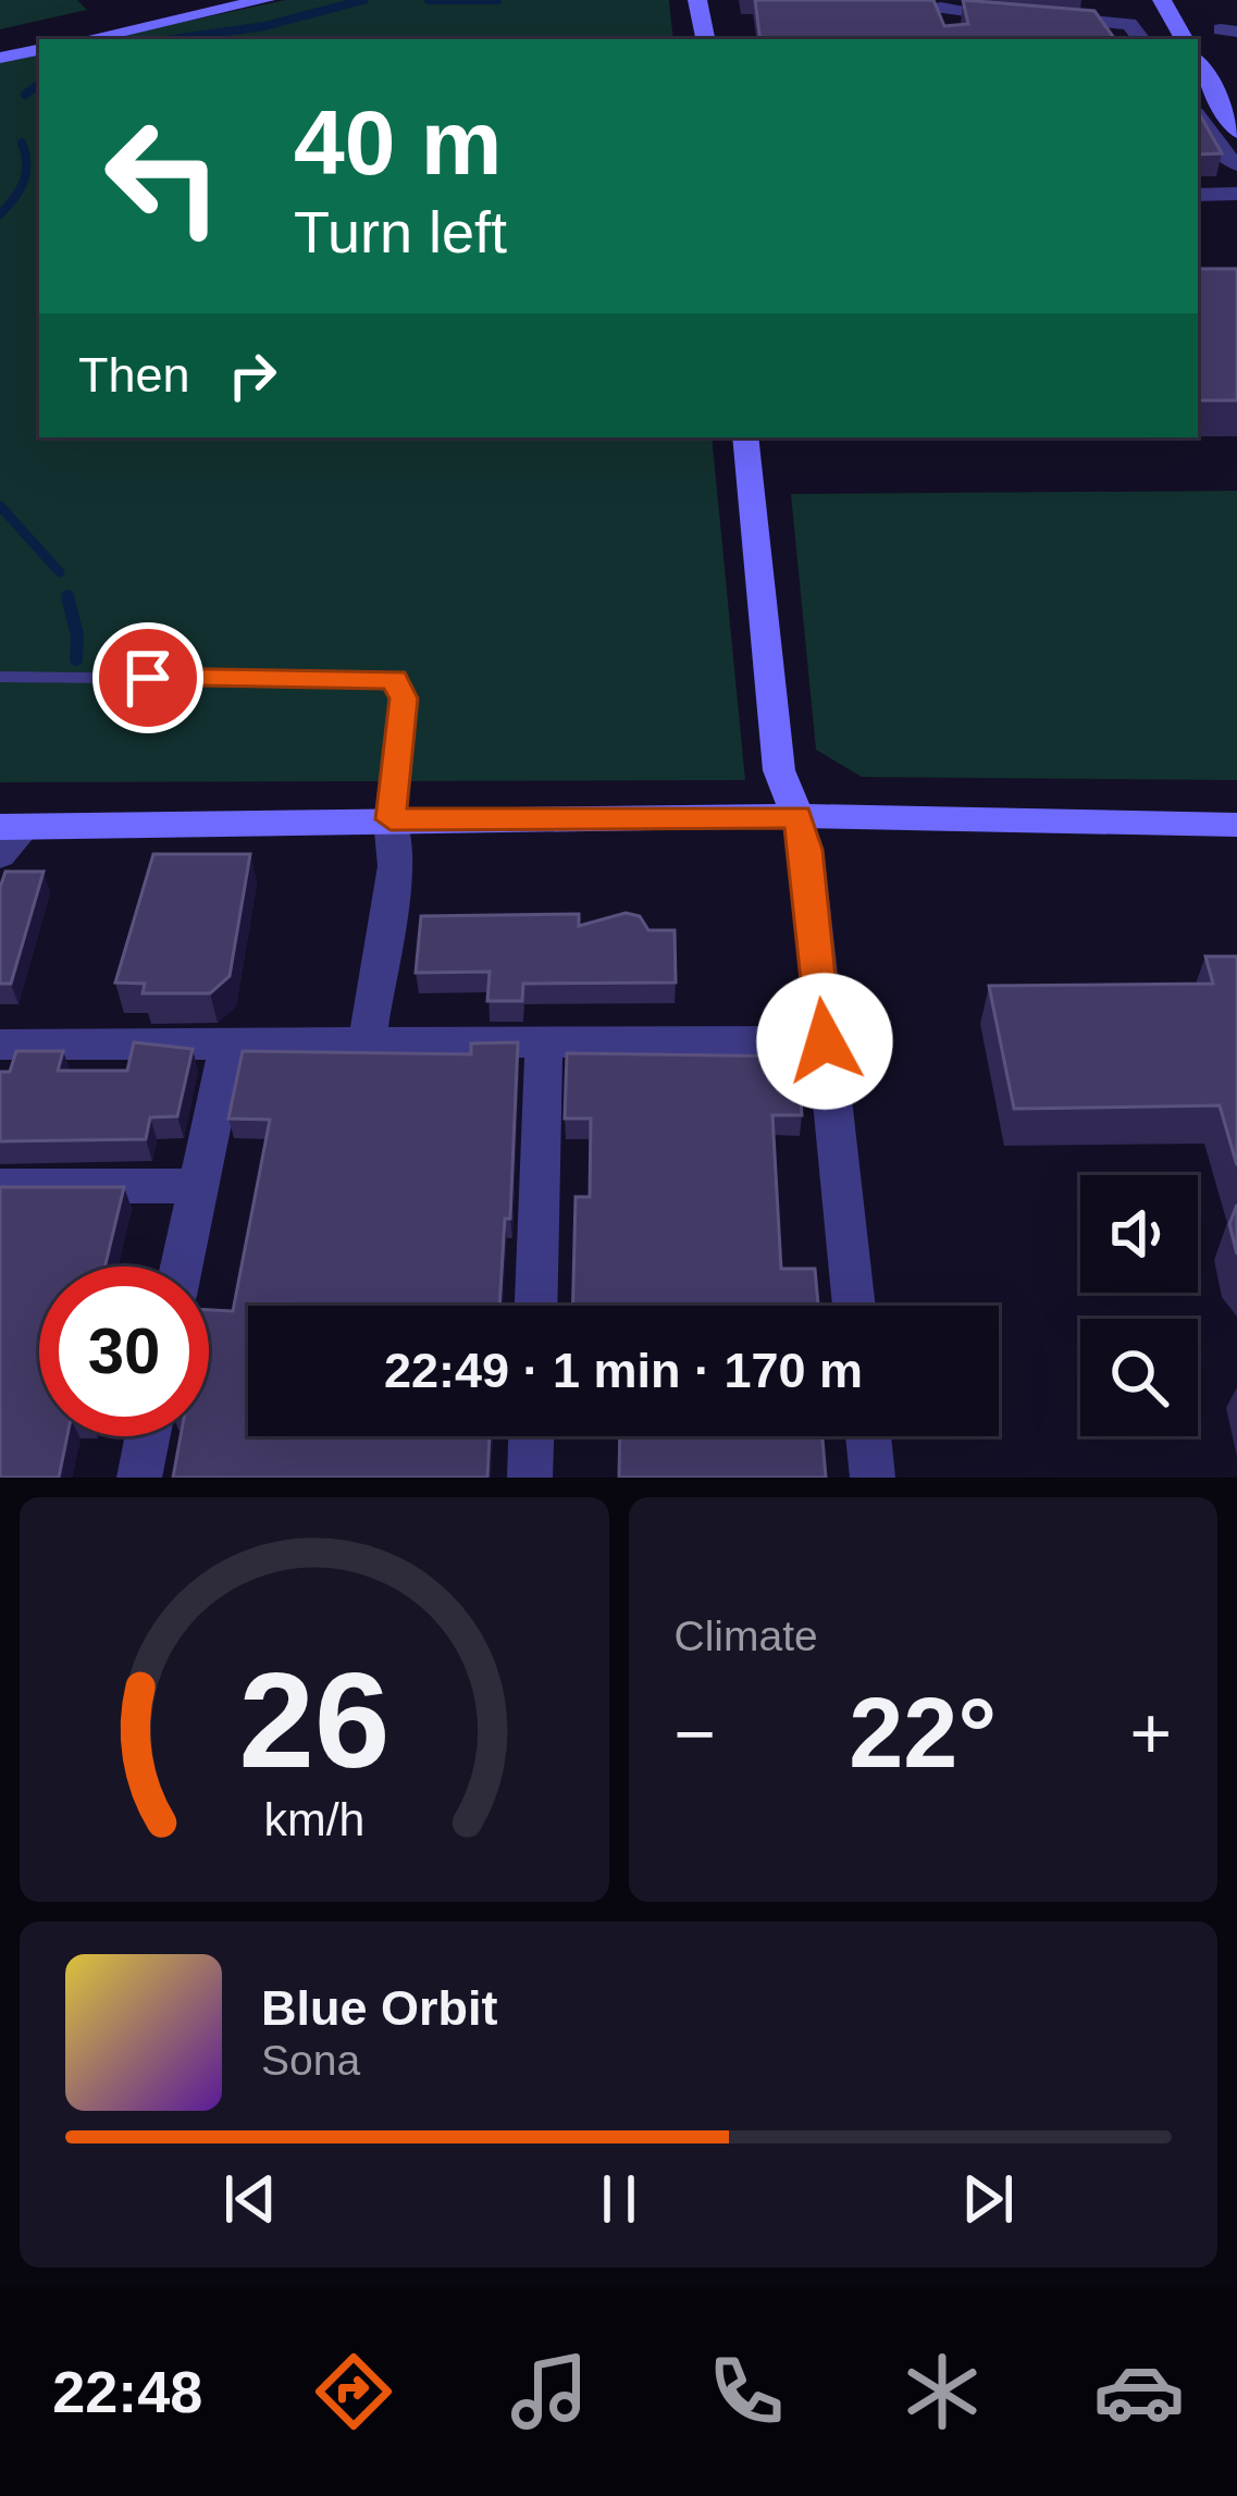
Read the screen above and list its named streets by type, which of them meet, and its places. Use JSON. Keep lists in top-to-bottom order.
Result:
{
  "page": {
    "turn": ["40 m", "Turn left"],
    "then": "Then",
    "limit": "30",
    "trip": "22:49 · 1 min · 170 m",
    "tile": "Climate",
    "heat": ["−", "22°", "+"],
    "song": ["Blue Orbit", "Sona"],
    "tabs": "22:48",
    "gauge": ["26", "km/h"]
  }
}
